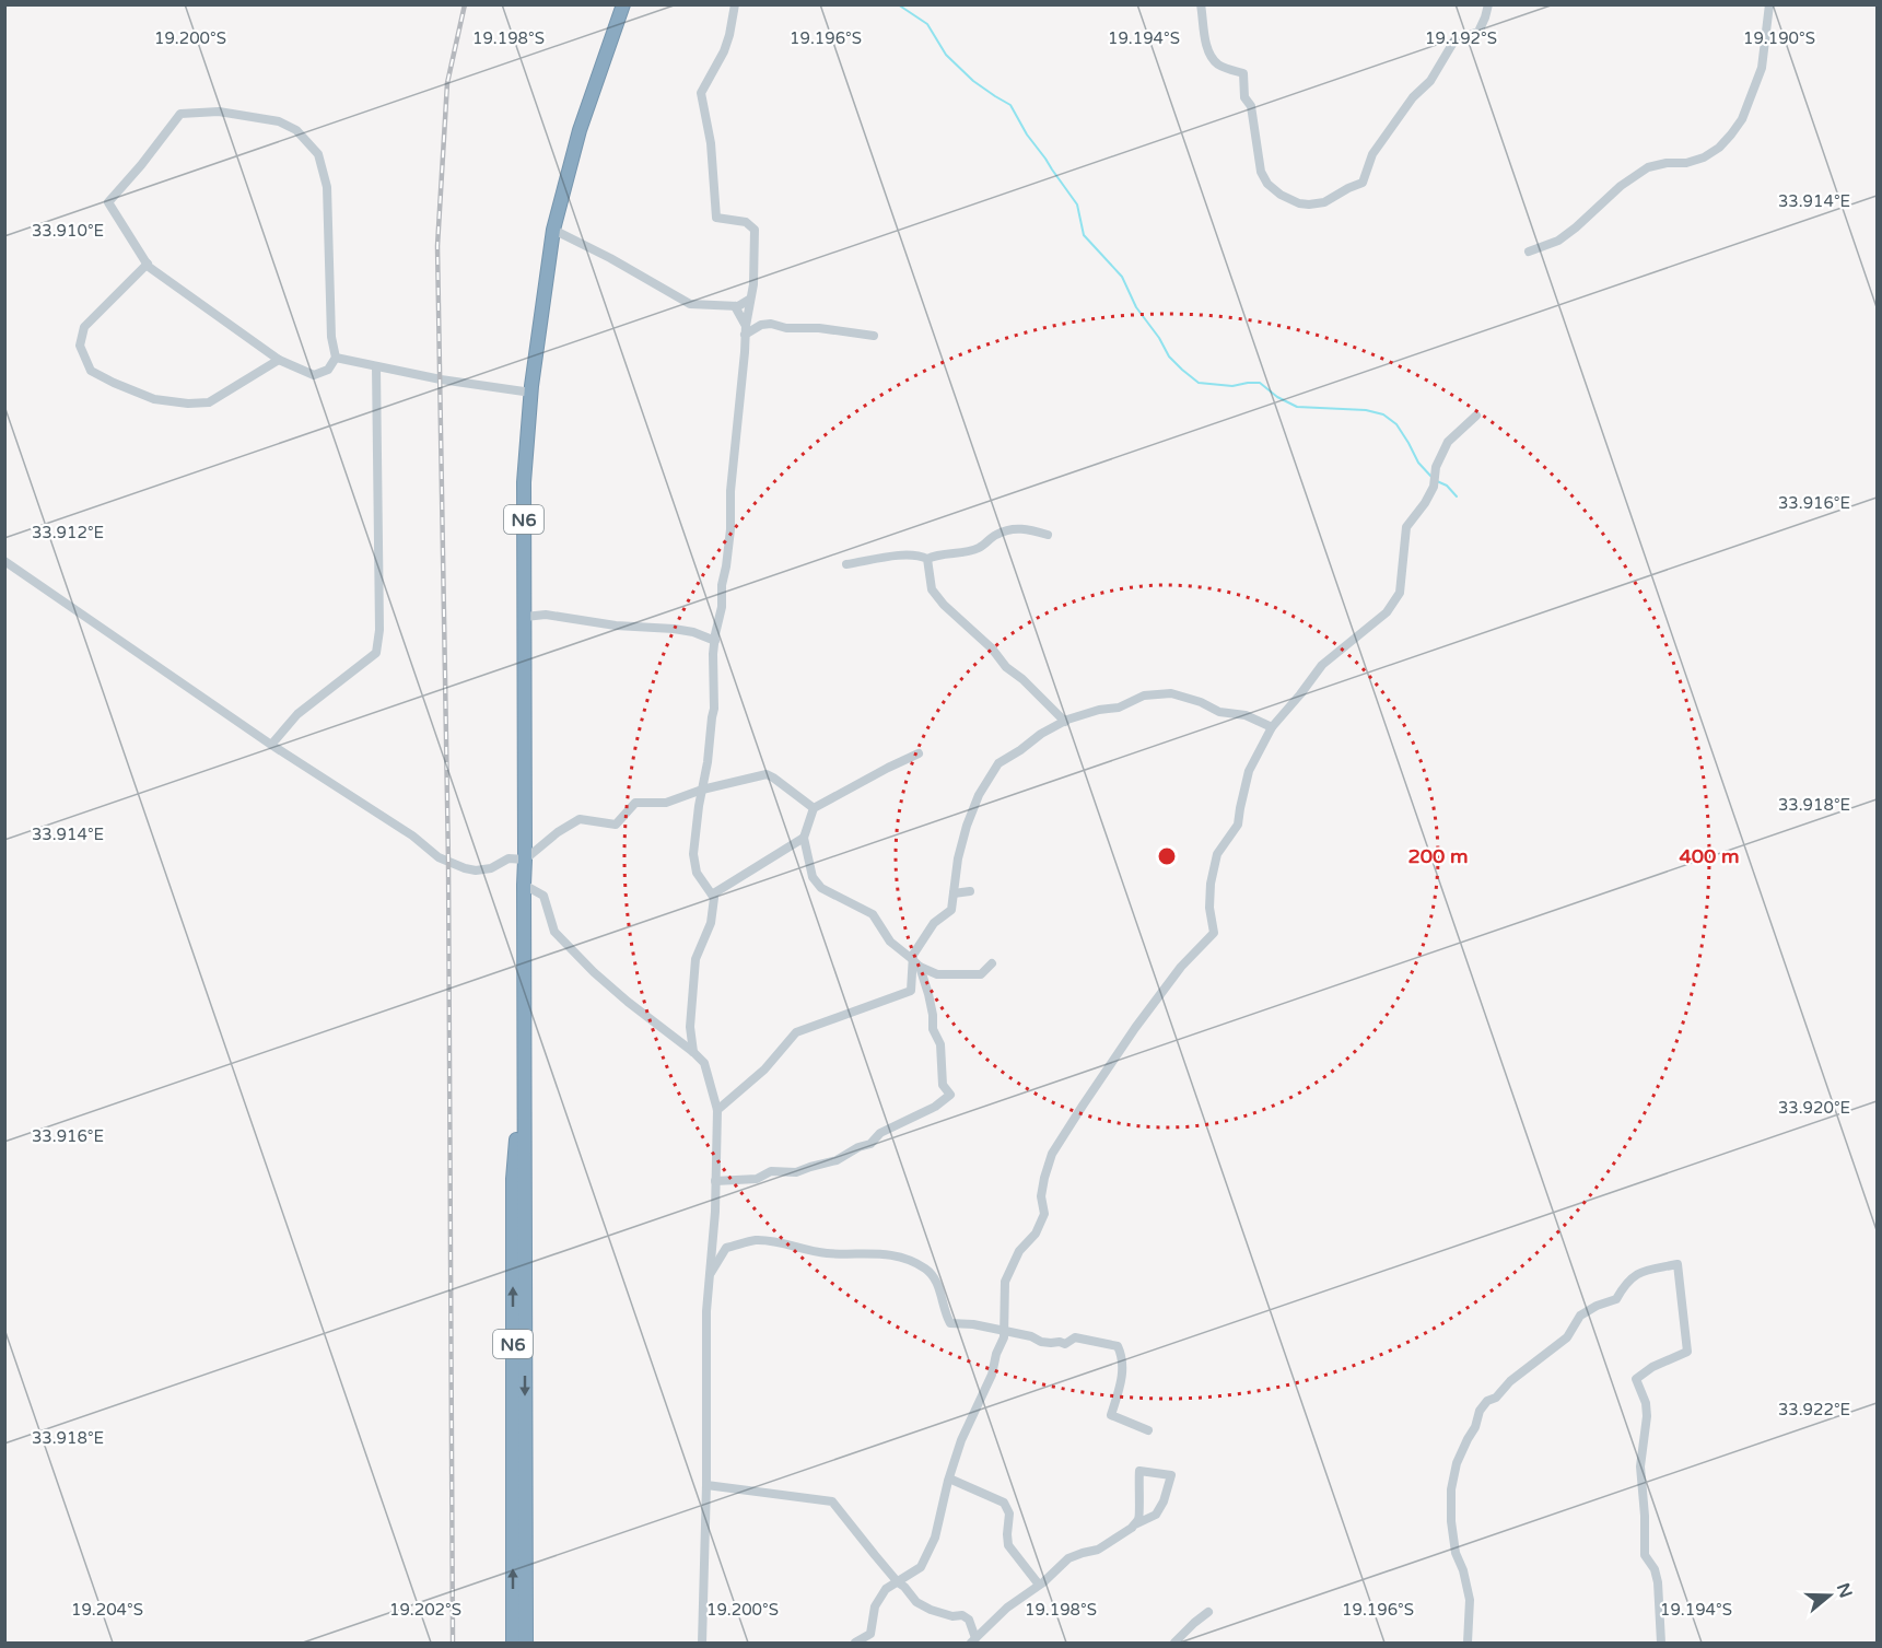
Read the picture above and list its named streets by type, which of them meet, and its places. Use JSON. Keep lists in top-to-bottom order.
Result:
{
  "streets": {
    "highway": ["N6"]
  },
  "north": "right",
  "coordinates": [
    "19.192°S",
    "19.190°S",
    "19.200°S",
    "19.198°S",
    "19.196°S",
    "19.194°S",
    "33.914°E",
    "33.910°E",
    "33.916°E",
    "33.912°E",
    "33.918°E",
    "33.920°E",
    "33.922°E",
    "19.204°S",
    "19.202°S"
  ],
  "rings": ["200 m", "400 m"]
}
